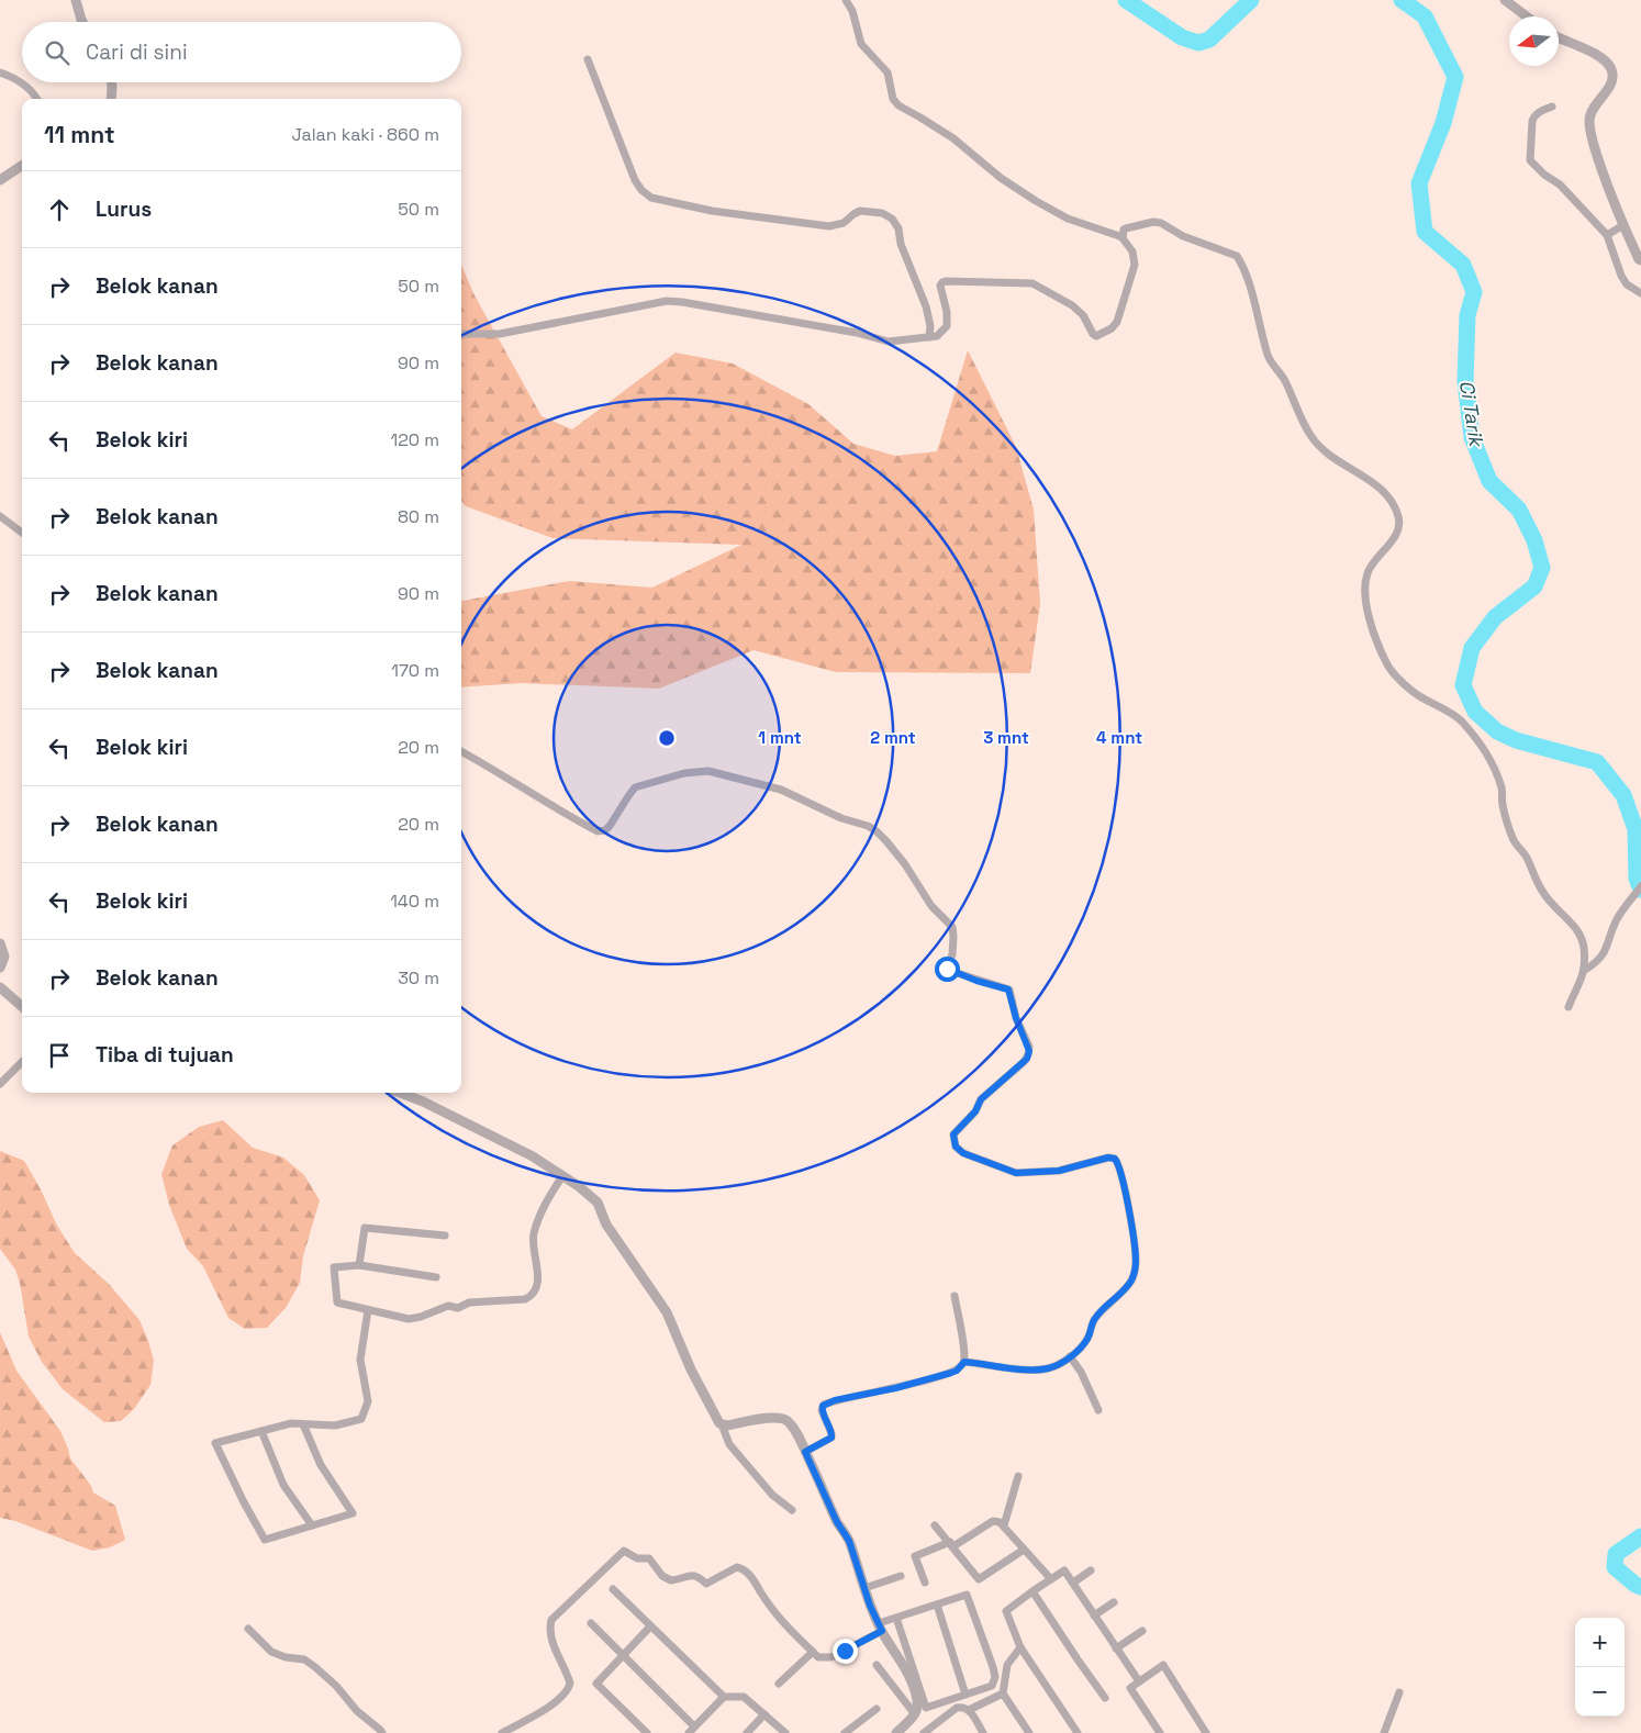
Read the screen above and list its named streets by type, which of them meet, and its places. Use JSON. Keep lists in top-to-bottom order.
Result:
{
  "water": ["Ci Tarik"],
  "north": "left",
  "page": {
    "search": "Cari di sini",
    "heading": ["11 mnt", "Jalan kaki · 860 m"],
    "list": [
      ["Lurus", "50 m"],
      ["Belok kanan", "50 m"],
      ["Belok kanan", "90 m"],
      ["Belok kiri", "120 m"],
      ["Belok kanan", "80 m"],
      ["Belok kanan", "90 m"],
      ["Belok kanan", "170 m"],
      ["Belok kiri", "20 m"],
      ["Belok kanan", "20 m"],
      ["Belok kiri", "140 m"],
      ["Belok kanan", "30 m"],
      "Tiba di tujuan"
    ],
    "map_buttons": ["+", "−"]
  },
  "rings": [
    "1 mnt",
    "2 mnt",
    "3 mnt",
    "4 mnt"
  ]
}
